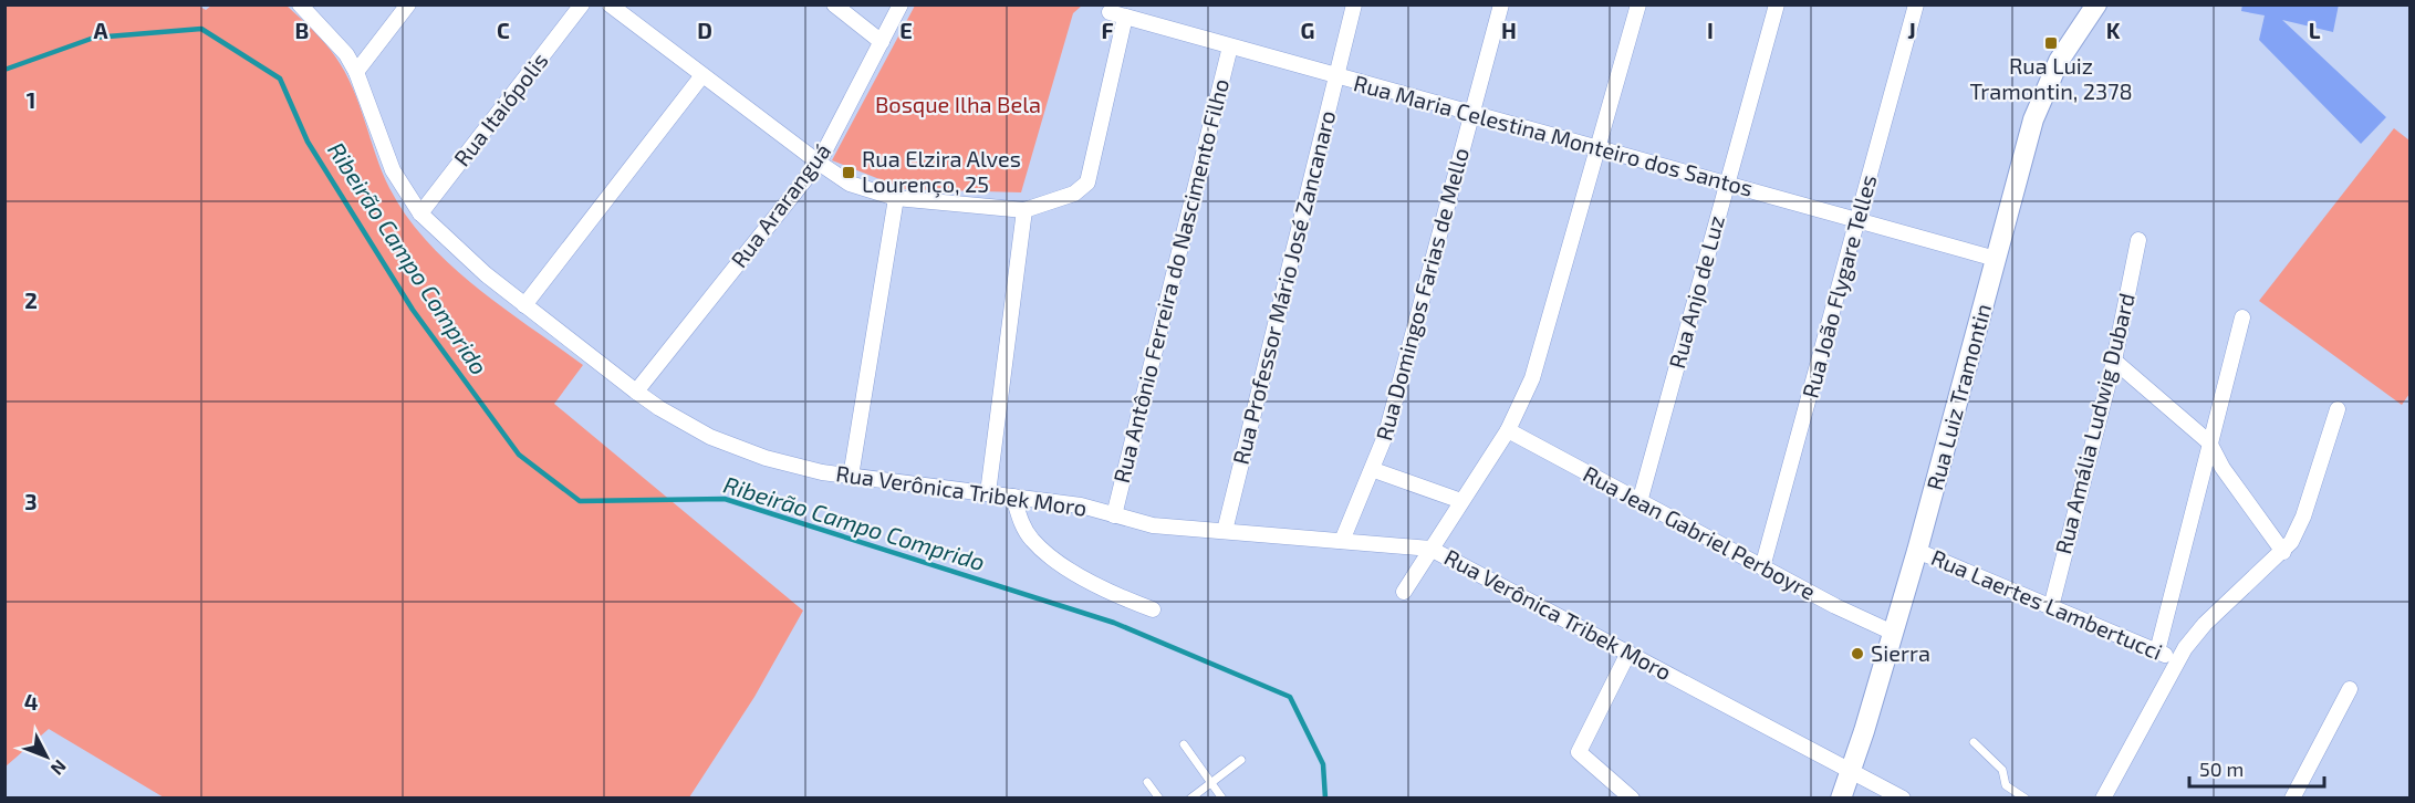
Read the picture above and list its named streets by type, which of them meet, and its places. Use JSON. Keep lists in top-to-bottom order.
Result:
{
  "streets": {
    "main road": ["Rua Luiz Tramontin"],
    "street": [
      "Rua Itaiópolis",
      "Rua Maria Celestina Monteiro dos Santos",
      "Rua Araranguá",
      "Rua Antônio Ferreira do Nascimento Filho",
      "Rua João Flygare Telles",
      "Rua Professor Mário José Zancanaro",
      "Rua Anjo de Luz",
      "Rua Domingos Farias de Mello",
      "Rua Amália Ludwig Dubard",
      "Rua Verônica Tribek Moro",
      "Rua Jean Gabriel Perboyre",
      "Rua Laertes Lambertucci"
    ]
  },
  "crossings": [
    ["Rua Itaiópolis", "Rua Verônica Tribek Moro"],
    ["Rua Maria Celestina Monteiro dos Santos", "Rua Antônio Ferreira do Nascimento Filho"],
    ["Rua Maria Celestina Monteiro dos Santos", "Rua João Flygare Telles"],
    ["Rua Maria Celestina Monteiro dos Santos", "Rua Professor Mário José Zancanaro"],
    ["Rua Maria Celestina Monteiro dos Santos", "Rua Anjo de Luz"],
    ["Rua Maria Celestina Monteiro dos Santos", "Rua Domingos Farias de Mello"],
    ["Rua Maria Celestina Monteiro dos Santos", "Rua Luiz Tramontin"],
    ["Rua Araranguá", "Rua Verônica Tribek Moro"],
    ["Rua Antônio Ferreira do Nascimento Filho", "Rua Verônica Tribek Moro"],
    ["Rua João Flygare Telles", "Rua Jean Gabriel Perboyre"],
    ["Rua Professor Mário José Zancanaro", "Rua Verônica Tribek Moro"],
    ["Rua Anjo de Luz", "Rua Jean Gabriel Perboyre"],
    ["Rua Domingos Farias de Mello", "Rua Verônica Tribek Moro"],
    ["Rua Luiz Tramontin", "Rua Verônica Tribek Moro"],
    ["Rua Luiz Tramontin", "Rua Jean Gabriel Perboyre"],
    ["Rua Luiz Tramontin", "Rua Laertes Lambertucci"],
    ["Rua Amália Ludwig Dubard", "Rua Laertes Lambertucci"]
  ],
  "water": ["Ribeirão Campo Comprido"],
  "parks": ["Bosque Ilha Bela"],
  "places": {
    "transit": ["Rua Luiz Tramontin, 2378", "Rua Elzira Alves Lourenço, 25"],
    "other": ["Sierra"]
  },
  "scale_bar": "50 m",
  "north": "bottom right",
  "grid": {
    "columns": [
      "A",
      "B",
      "C",
      "D",
      "E",
      "F",
      "G",
      "H",
      "I",
      "J",
      "K",
      "L"
    ],
    "rows": [
      "1",
      "2",
      "3",
      "4"
    ]
  }
}
